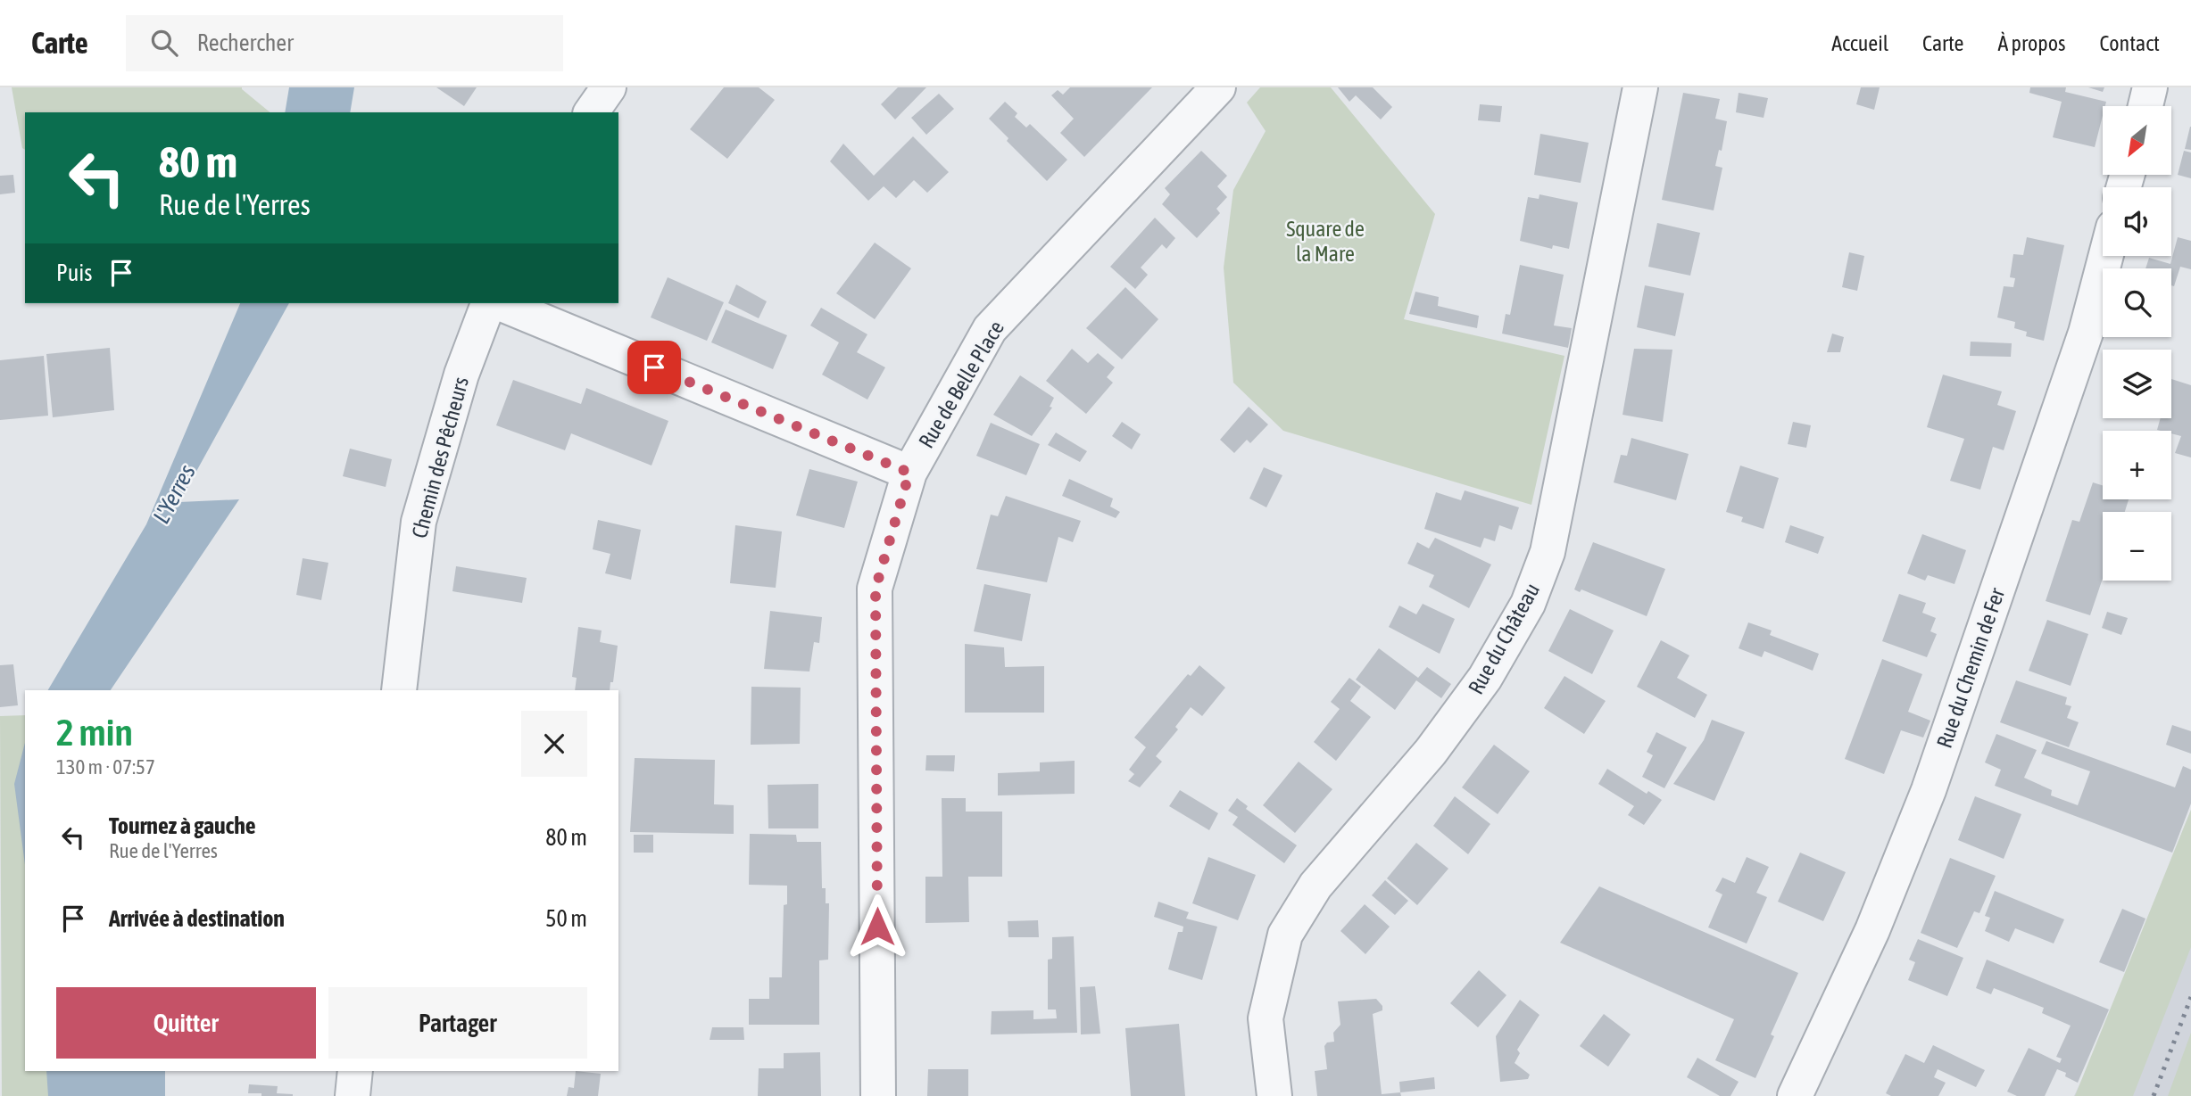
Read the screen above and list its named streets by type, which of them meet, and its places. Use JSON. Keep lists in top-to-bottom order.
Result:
{
  "streets": {
    "street": [
      "Rue de Belle Place",
      "Chemin des Pêcheurs",
      "Rue du Château",
      "Rue du Chemin de Fer"
    ]
  },
  "water": ["L'Yerres"],
  "parks": ["Square de la Mare"],
  "north": "bottom left",
  "page": {
    "header": "Carte",
    "search": "Rechercher",
    "nav": [
      "Accueil",
      "Carte",
      "À propos",
      "Contact"
    ],
    "map_buttons": ["+", "−"],
    "turn": ["80 m", "Rue de l'Yerres"],
    "then": "Puis",
    "heading": ["2 min", "130 m · 07:57"],
    "list": [
      {
        "name": "Tournez à gauche",
        "note": "Rue de l'Yerres",
        "value": "80 m"
      },
      {
        "name": "Arrivée à destination",
        "value": "50 m"
      }
    ],
    "buttons": ["Quitter", "Partager"]
  }
}
